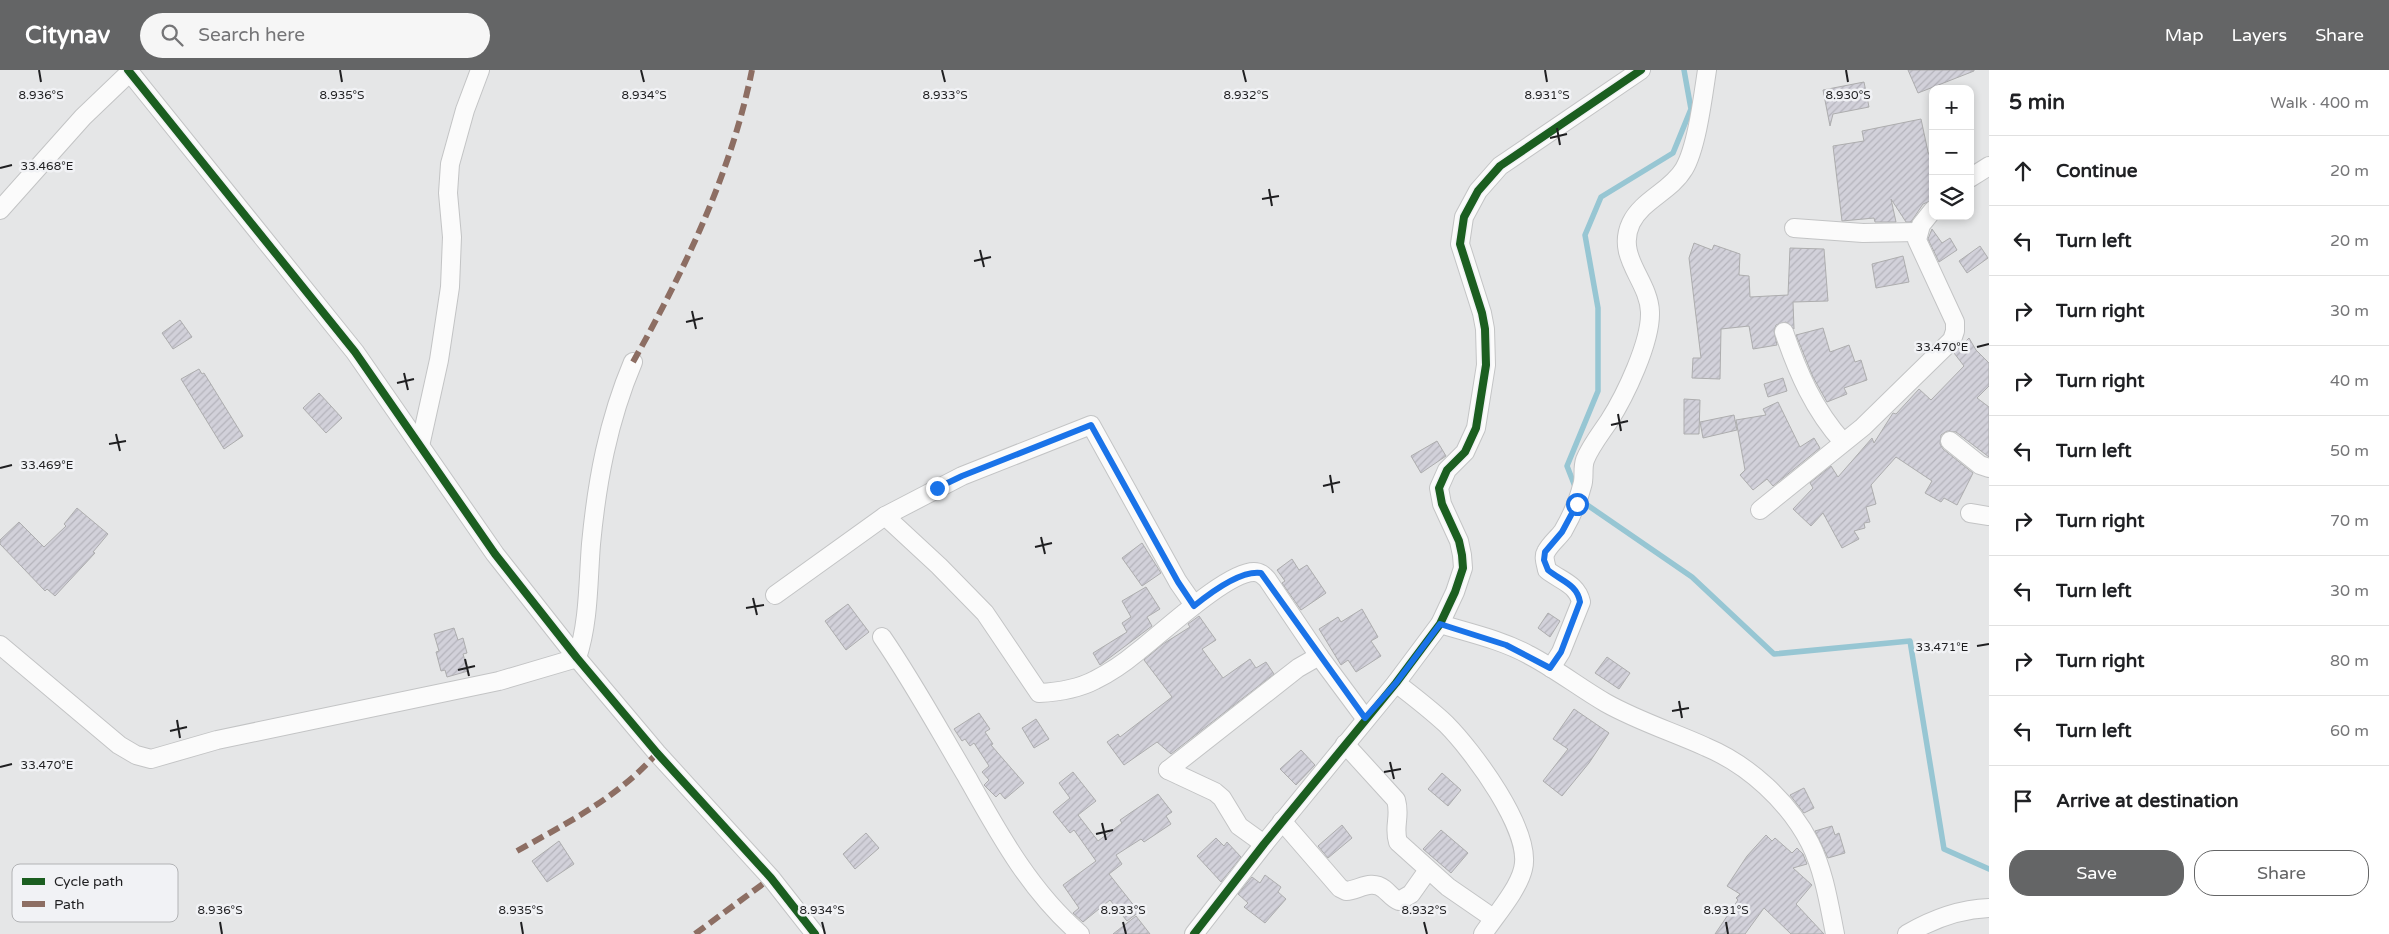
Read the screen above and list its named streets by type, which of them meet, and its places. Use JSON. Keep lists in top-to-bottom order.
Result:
{
  "legend": ["Cycle path", "Path"],
  "page": {
    "header": "Citynav",
    "search": "Search here",
    "nav": ["Map", "Layers", "Share"],
    "heading": ["5 min", "Walk · 400 m"],
    "map_buttons": ["+", "−"],
    "list": [
      ["Continue", "20 m"],
      ["Turn left", "20 m"],
      ["Turn right", "30 m"],
      ["Turn right", "40 m"],
      ["Turn left", "50 m"],
      ["Turn right", "70 m"],
      ["Turn left", "30 m"],
      ["Turn right", "80 m"],
      ["Turn left", "60 m"],
      "Arrive at destination"
    ],
    "buttons": ["Save", "Share"]
  },
  "coordinates": [
    "8.936°S",
    "8.935°S",
    "8.934°S",
    "8.933°S",
    "8.932°S",
    "8.931°S",
    "8.930°S",
    "33.468°E",
    "33.470°E",
    "33.469°E",
    "33.471°E"
  ]
}
